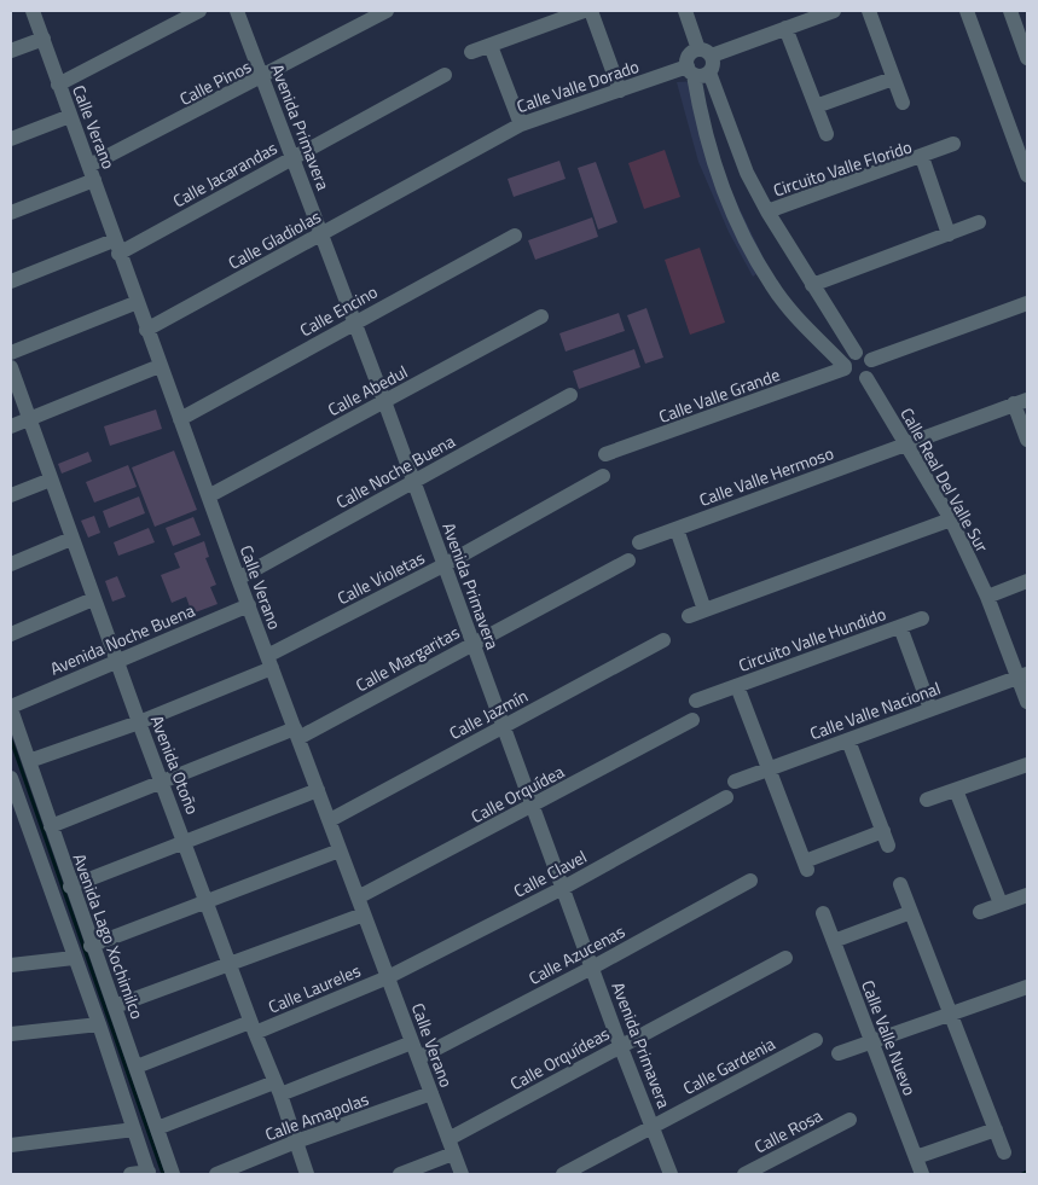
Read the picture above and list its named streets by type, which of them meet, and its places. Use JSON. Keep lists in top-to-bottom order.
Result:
{
  "streets": {
    "street": [
      "Calle Pinos",
      "Calle Valle Dorado",
      "Calle Verano",
      "Avenida Primavera",
      "Circuito Valle Florido",
      "Calle Jacarandas",
      "Calle Gladiolas",
      "Calle Encino",
      "Calle Abedul",
      "Calle Valle Grande",
      "Calle Noche Buena",
      "Calle Valle Hermoso",
      "Calle Real Del Valle Sur",
      "Calle Violetas",
      "Avenida Noche Buena",
      "Circuito Valle Hundido",
      "Calle Margaritas",
      "Calle Valle Nacional",
      "Calle Jazmín",
      "Avenida Otoño",
      "Calle Orquídea",
      "Calle Clavel",
      "Avenida Lago Xochimilco",
      "Calle Azucenas",
      "Calle Laureles",
      "Calle Valle Nuevo",
      "Calle Orquídeas",
      "Calle Gardenia",
      "Calle Amapolas",
      "Calle Rosa"
    ]
  },
  "crossings": [
    ["Calle Pinos", "Calle Verano"],
    ["Calle Pinos", "Avenida Primavera"],
    ["Calle Valle Dorado", "Calle Gladiolas"],
    ["Calle Verano", "Calle Jacarandas"],
    ["Calle Verano", "Calle Gladiolas"],
    ["Calle Verano", "Calle Encino"],
    ["Calle Verano", "Calle Abedul"],
    ["Calle Verano", "Calle Noche Buena"],
    ["Calle Verano", "Calle Violetas"],
    ["Calle Verano", "Avenida Noche Buena"],
    ["Calle Verano", "Calle Margaritas"],
    ["Calle Verano", "Calle Jazmín"],
    ["Calle Verano", "Calle Orquídea"],
    ["Calle Verano", "Calle Clavel"],
    ["Calle Verano", "Calle Azucenas"],
    ["Calle Verano", "Calle Laureles"],
    ["Calle Verano", "Calle Orquídeas"],
    ["Calle Verano", "Calle Amapolas"],
    ["Avenida Primavera", "Calle Jacarandas"],
    ["Avenida Primavera", "Calle Gladiolas"],
    ["Avenida Primavera", "Calle Encino"],
    ["Avenida Primavera", "Calle Abedul"],
    ["Avenida Primavera", "Calle Noche Buena"],
    ["Avenida Primavera", "Calle Violetas"],
    ["Avenida Primavera", "Calle Margaritas"],
    ["Avenida Primavera", "Calle Jazmín"],
    ["Avenida Primavera", "Calle Orquídea"],
    ["Avenida Primavera", "Calle Clavel"],
    ["Avenida Primavera", "Calle Azucenas"],
    ["Avenida Primavera", "Calle Orquídeas"],
    ["Avenida Primavera", "Calle Gardenia"],
    ["Calle Valle Grande", "Calle Real Del Valle Sur"],
    ["Calle Valle Hermoso", "Calle Real Del Valle Sur"],
    ["Calle Real Del Valle Sur", "Calle Valle Nacional"],
    ["Calle Violetas", "Avenida Otoño"],
    ["Calle Violetas", "Avenida Lago Xochimilco"],
    ["Avenida Noche Buena", "Avenida Otoño"],
    ["Avenida Noche Buena", "Avenida Lago Xochimilco"],
    ["Circuito Valle Hundido", "Calle Valle Nacional"],
    ["Calle Margaritas", "Avenida Otoño"],
    ["Calle Margaritas", "Avenida Lago Xochimilco"],
    ["Avenida Otoño", "Calle Laureles"],
    ["Avenida Otoño", "Calle Amapolas"],
    ["Calle Clavel", "Calle Laureles"],
    ["Avenida Lago Xochimilco", "Calle Laureles"]
  ]
}
